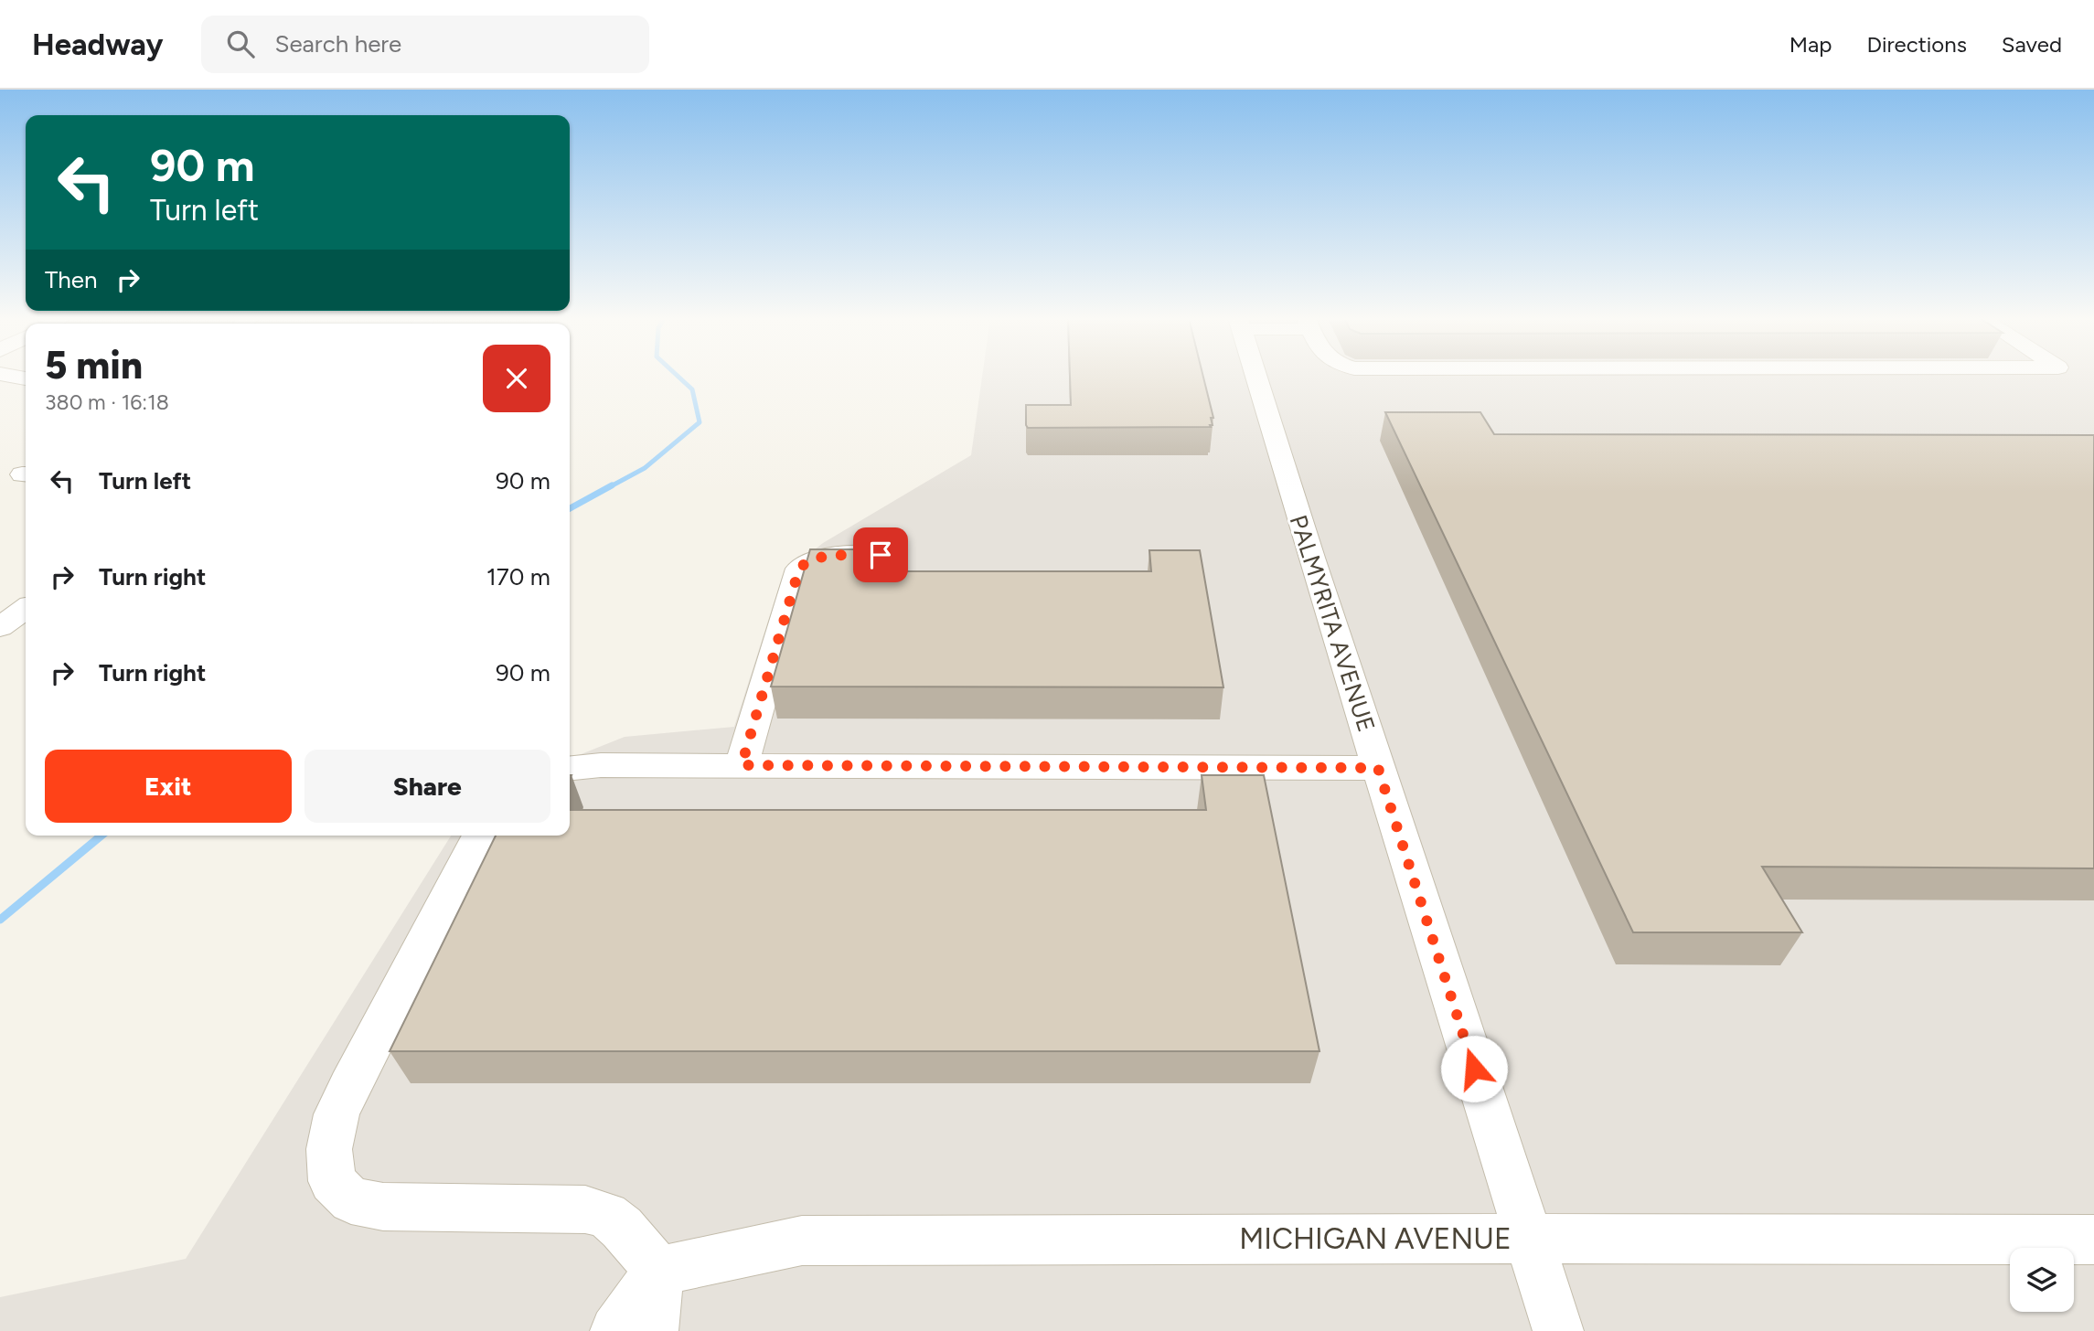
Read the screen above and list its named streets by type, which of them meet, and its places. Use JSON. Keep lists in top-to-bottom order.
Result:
{
  "streets": {
    "street": ["PALMYRITA AVENUE", "MICHIGAN AVENUE"]
  },
  "crossings": [
    ["PALMYRITA AVENUE", "MICHIGAN AVENUE"]
  ],
  "page": {
    "header": "Headway",
    "search": "Search here",
    "nav": ["Map", "Directions", "Saved"],
    "turn": ["90 m", "Turn left"],
    "then": "Then",
    "heading": ["5 min", "380 m · 16:18"],
    "list": [
      {
        "name": "Turn left",
        "value": "90 m"
      },
      {
        "name": "Turn right",
        "value": "170 m"
      },
      {
        "name": "Turn right",
        "value": "90 m"
      }
    ],
    "buttons": ["Exit", "Share"]
  }
}
